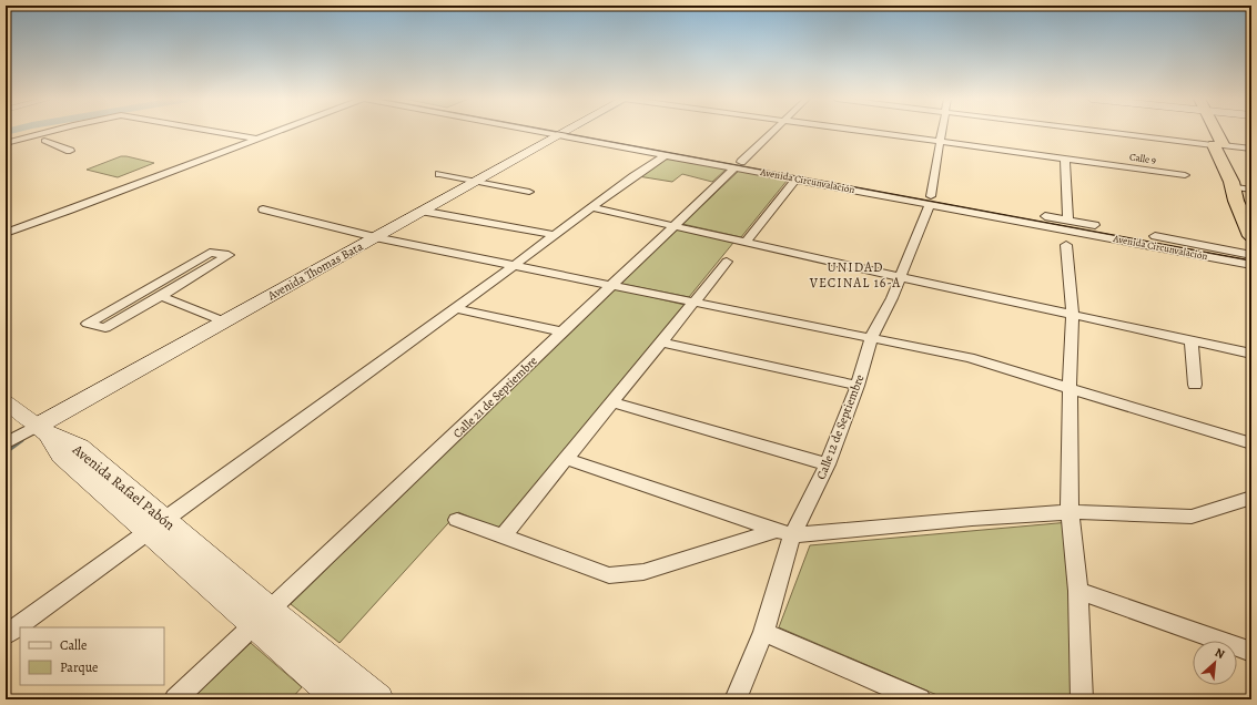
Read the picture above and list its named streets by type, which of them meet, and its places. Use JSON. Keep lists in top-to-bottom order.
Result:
{
  "streets": {
    "main road": ["Avenida Thomas Bata", "Avenida Rafael Pabón"],
    "street": [
      "Calle 9",
      "Avenida Circunvalación",
      "Calle 21 de Septiembre",
      "Calle 12 de Septiembre"
    ]
  },
  "crossings": [
    ["Calle 9", "Calle 12 de Septiembre"],
    ["Avenida Circunvalación", "Avenida Thomas Bata"],
    ["Avenida Circunvalación", "Calle 21 de Septiembre"],
    ["Avenida Circunvalación", "Calle 12 de Septiembre"],
    ["Avenida Thomas Bata", "Avenida Rafael Pabón"],
    ["Calle 21 de Septiembre", "Avenida Rafael Pabón"]
  ],
  "districts": ["UNIDAD VECINAL 16-A"],
  "legend": ["Calle", "Parque"],
  "north": "top right"
}
